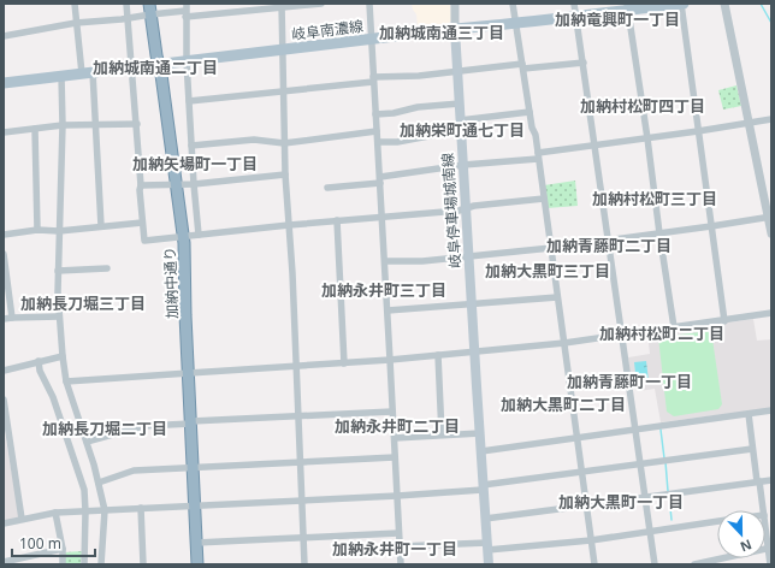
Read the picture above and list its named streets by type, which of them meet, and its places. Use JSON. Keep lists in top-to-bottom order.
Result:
{
  "streets": {
    "highway": ["加納中通り"],
    "main road": ["岐阜南濃線", "岐阜停車場城南線"]
  },
  "crossings": [
    ["岐阜南濃線", "岐阜停車場城南線"],
    ["岐阜南濃線", "加納中通り"]
  ],
  "districts": [
    "加納竜興町一丁目",
    "加納城南通三丁目",
    "加納城南通二丁目",
    "加納村松町四丁目",
    "加納栄町通七丁目",
    "加納矢場町一丁目",
    "加納村松町三丁目",
    "加納青藤町二丁目",
    "加納大黒町三丁目",
    "加納永井町三丁目",
    "加納長刀堀三丁目",
    "加納村松町二丁目",
    "加納青藤町一丁目",
    "加納大黒町二丁目",
    "加納永井町二丁目",
    "加納長刀堀二丁目",
    "加納大黒町一丁目",
    "加納永井町一丁目"
  ],
  "scale_bar": "100 m",
  "north": "bottom"
}
